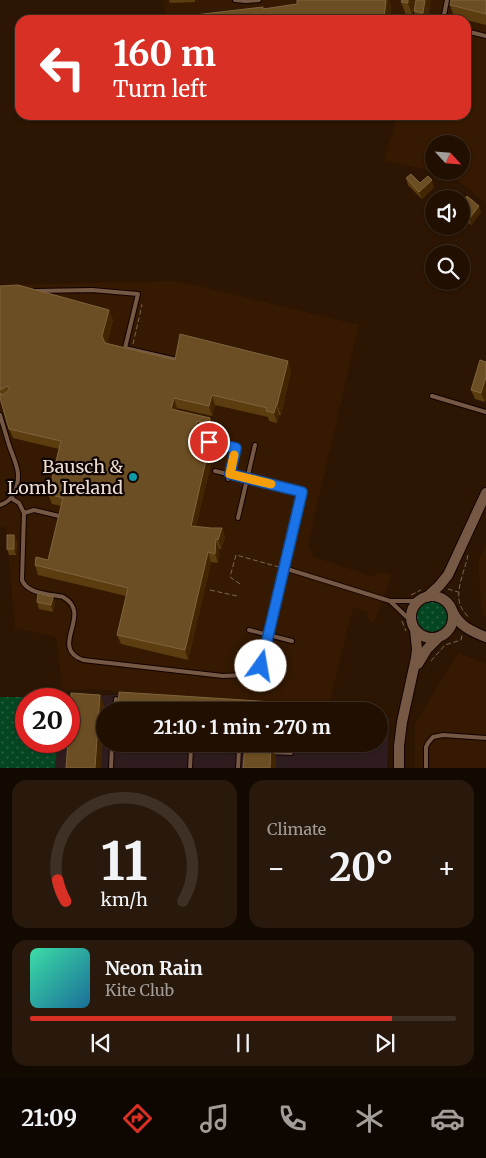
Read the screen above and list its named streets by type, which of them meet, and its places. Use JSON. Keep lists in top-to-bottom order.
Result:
{
  "places": ["Bausch & Lomb Ireland"],
  "north": "bottom right",
  "page": {
    "turn": ["160 m", "Turn left"],
    "limit": "20",
    "trip": "21:10 · 1 min · 270 m",
    "tile": "Climate",
    "heat": ["−", "20°", "+"],
    "song": ["Neon Rain", "Kite Club"],
    "tabs": "21:09",
    "gauge": ["11", "km/h"]
  }
}
